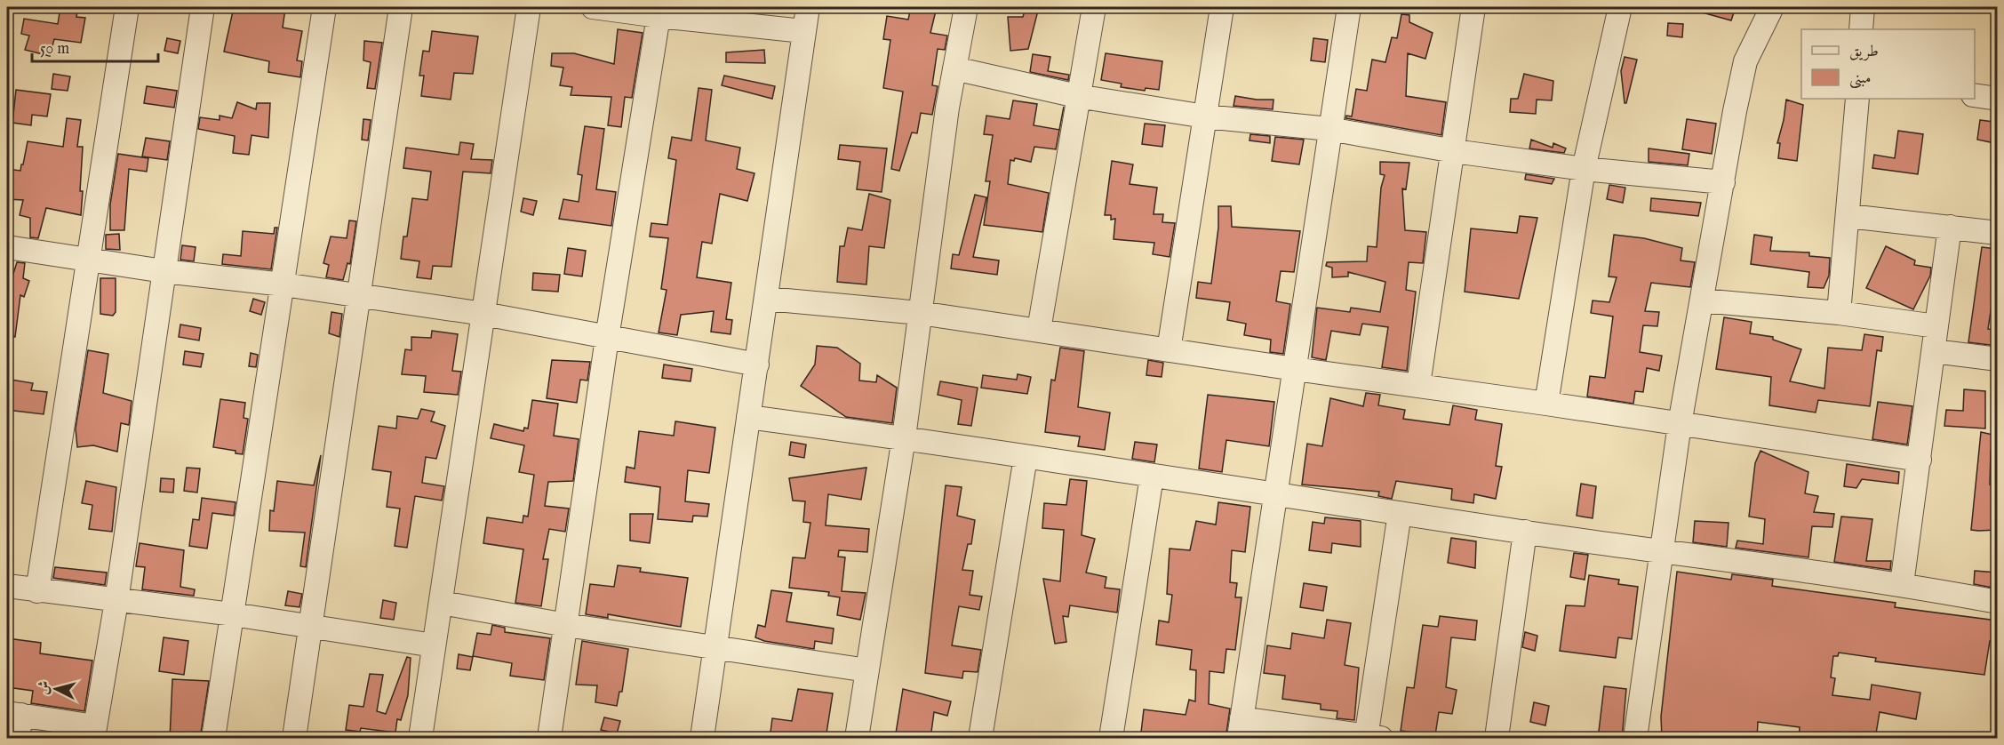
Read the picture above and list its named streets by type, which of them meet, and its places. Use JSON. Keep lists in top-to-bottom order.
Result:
{
  "legend": ["طريق", "مبنى"],
  "scale_bar": "50 m",
  "north": "left"
}
